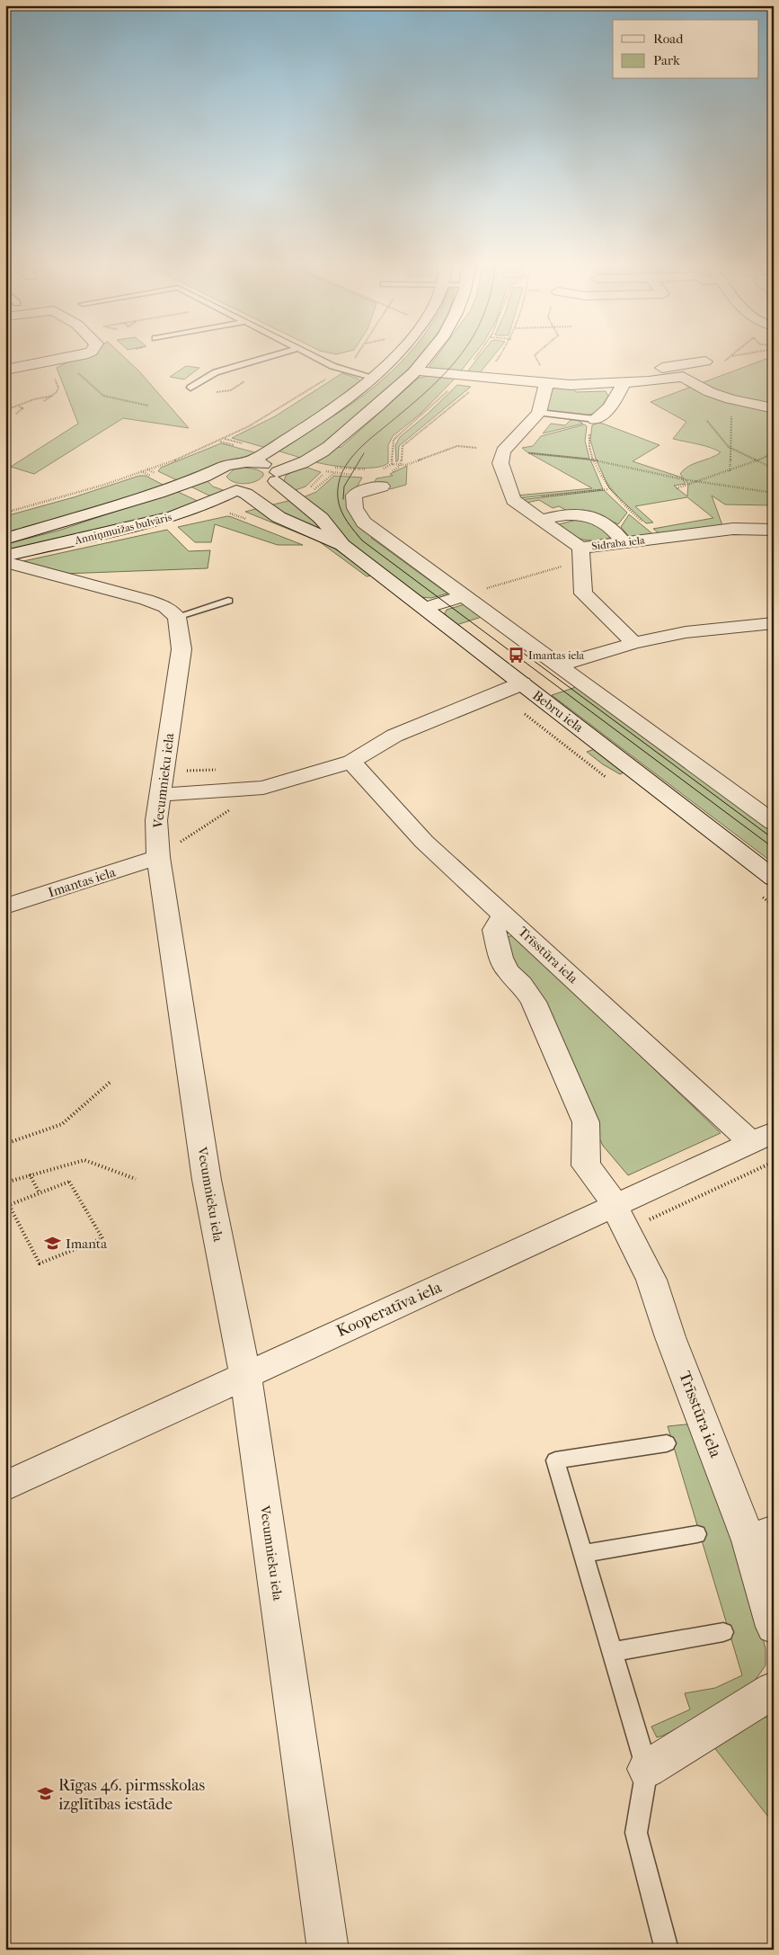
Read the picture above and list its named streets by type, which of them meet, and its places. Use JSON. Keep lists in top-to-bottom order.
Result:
{
  "streets": {
    "street": [
      "Anniņmuižas bulvāris",
      "Sidraba iela",
      "Bebru iela",
      "Vecumnieku iela",
      "Imantas iela",
      "Trīsstūra iela",
      "Kooperatīva iela"
    ]
  },
  "crossings": [
    ["Anniņmuižas bulvāris", "Bebru iela"],
    ["Vecumnieku iela", "Imantas iela"],
    ["Vecumnieku iela", "Kooperatīva iela"],
    ["Trīsstūra iela", "Kooperatīva iela"]
  ],
  "places": {
    "bus stop": ["Imantas iela"],
    "school or university": ["Imanta", "Rīgas 46. pirmsskolas izglītības iestāde"]
  },
  "legend": ["Road", "Park"]
}
